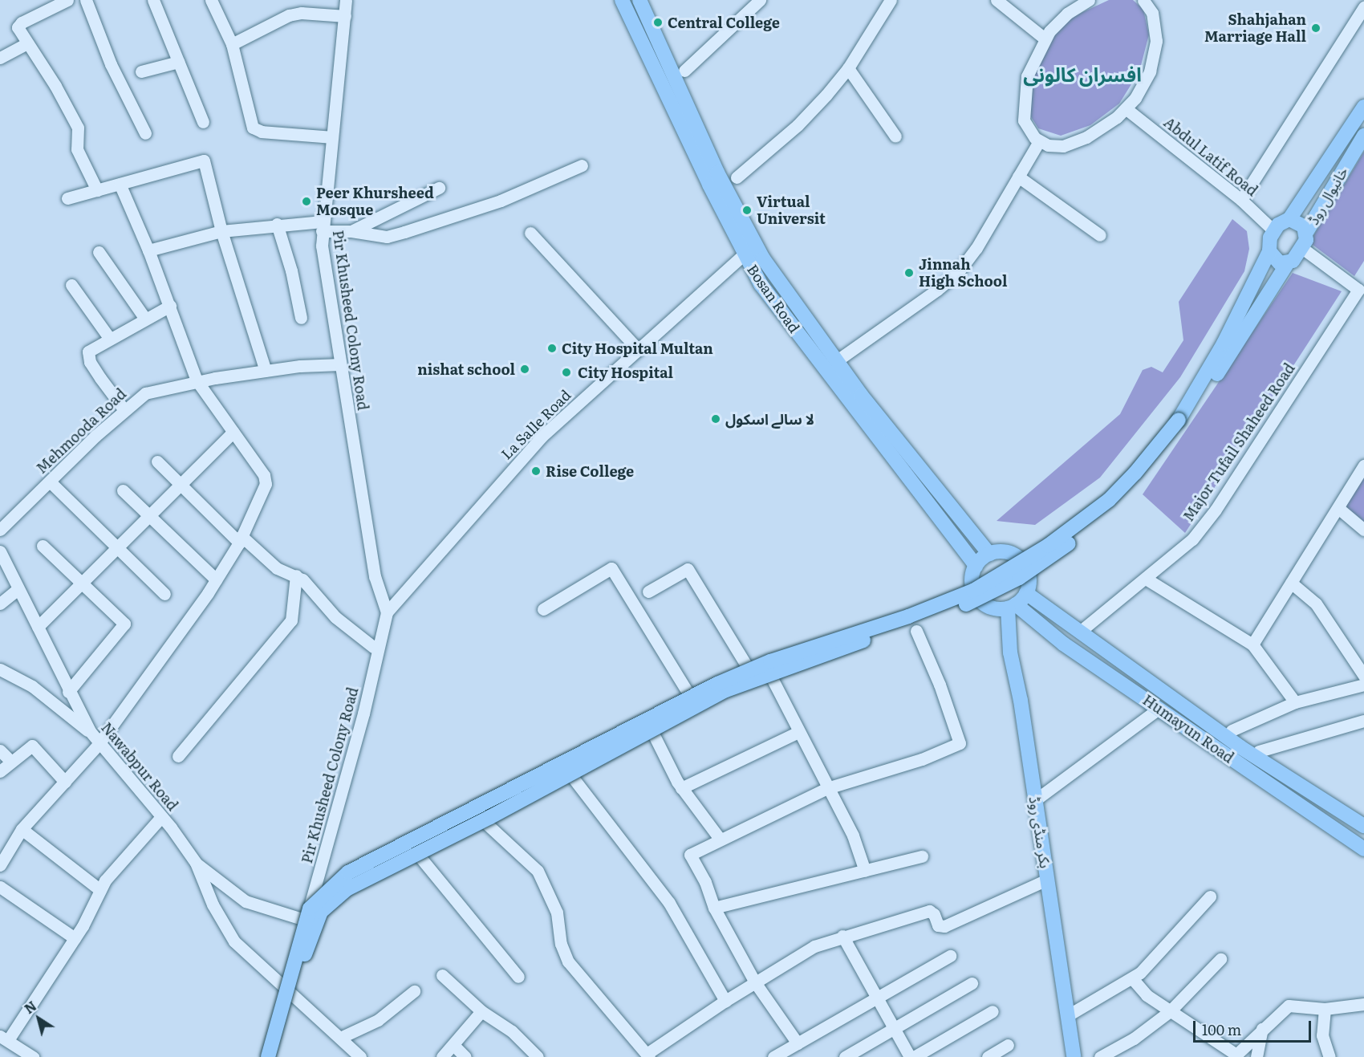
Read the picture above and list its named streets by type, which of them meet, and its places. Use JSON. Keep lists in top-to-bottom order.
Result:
{
  "streets": {
    "main road": [
      "خانیوال روڈ",
      "Bosan Road",
      "Humayun Road",
      "بکر منڈی روڈ"
    ],
    "street": [
      "Abdul Latif Road",
      "Pir Khusheed Colony Road",
      "La Salle Road",
      "Mehmooda Road",
      "Major Tufail Shaheed Road",
      "Nawabpur Road"
    ]
  },
  "crossings": [
    ["Abdul Latif Road", "خانیوال روڈ"],
    ["Bosan Road", "La Salle Road"],
    ["Bosan Road", "Humayun Road"],
    ["Bosan Road", "بکر منڈی روڈ"],
    ["Pir Khusheed Colony Road", "La Salle Road"],
    ["Pir Khusheed Colony Road", "Mehmooda Road"],
    ["Major Tufail Shaheed Road", "Humayun Road"],
    ["Humayun Road", "بکر منڈی روڈ"]
  ],
  "districts": ["افسران کالونی"],
  "places": [
    "Central College",
    "Shahjahan Marriage Hall",
    "Peer Khursheed Mosque",
    "Virtual Universit",
    "Jinnah High School",
    "City Hospital Multan",
    "nishat school",
    "City Hospital",
    "لا سالے اسکول",
    "Rise College"
  ],
  "scale_bar": "100 m",
  "north": "top left"
}
